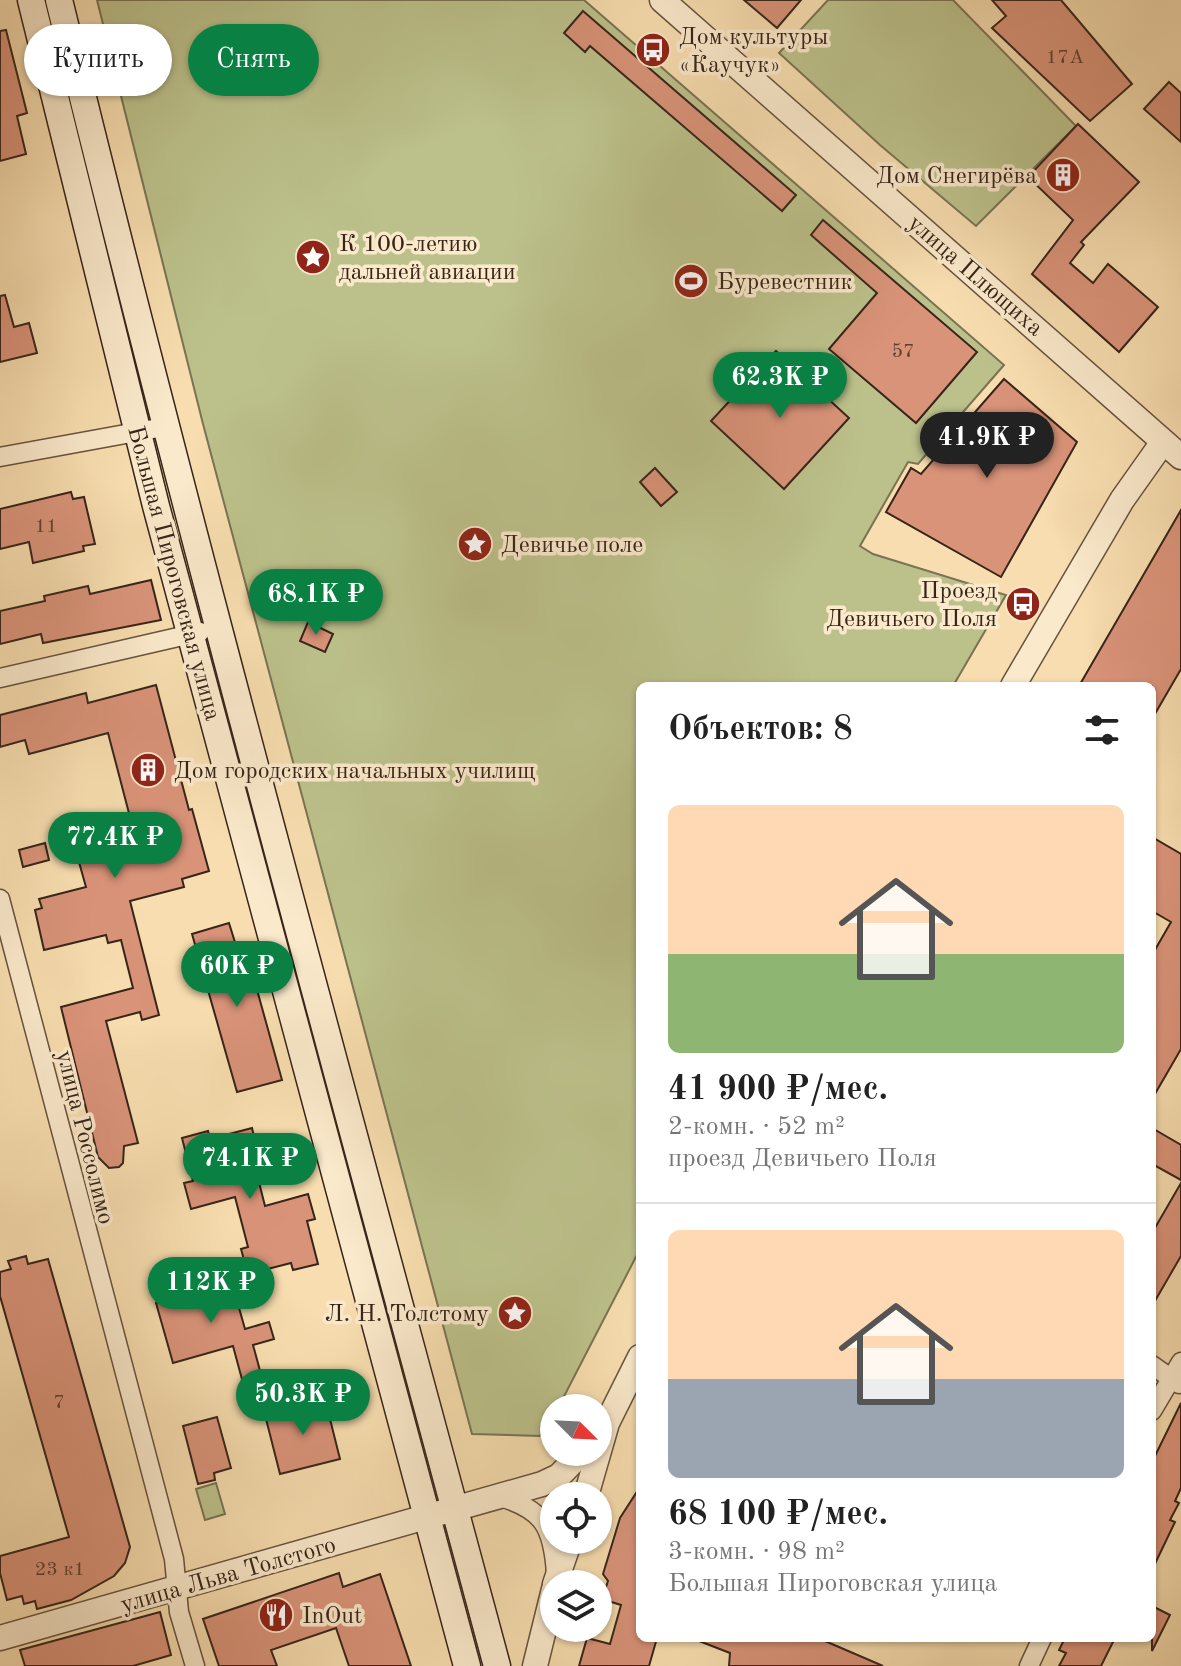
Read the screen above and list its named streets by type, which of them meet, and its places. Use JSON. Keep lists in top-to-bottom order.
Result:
{
  "streets": {
    "main road": ["Большая Пироговская улица"],
    "street": ["улица Плющиха", "улица Россолимо", "улица Льва Толстого"]
  },
  "crossings": [
    ["Большая Пироговская улица", "улица Льва Толстого"],
    ["улица Россолимо", "улица Льва Толстого"]
  ],
  "places": {
    "bus stop": ["Дом культуры «Каучук»", "Проезд Девичьего Поля"],
    "building": ["Дом Снегирёва", "Дом городских начальных училищ"],
    "place": ["К 100-летию дальней авиации", "Девичье поле", "Л. Н. Толстому"],
    "sports": ["Буревестник"],
    "restaurant": ["InOut"]
  },
  "house_numbers": [
    "17А",
    "57",
    "11",
    "7",
    "23 к1"
  ],
  "north": "bottom right",
  "page": {
    "chip": ["Купить", "Снять"],
    "price": [
      "62.3K ₽",
      "41.9K ₽",
      "68.1K ₽",
      "77.4K ₽",
      "60K ₽",
      "74.1K ₽",
      "112K ₽",
      "50.3K ₽"
    ],
    "heading": "Объектов: 8",
    "list": [
      {
        "name": "41 900 ₽/мес.",
        "note": "2-комн. · 52 m² · проезд Девичьего Поля"
      },
      {
        "name": "68 100 ₽/мес.",
        "note": "3-комн. · 98 m² · Большая Пироговская улица"
      }
    ]
  }
}
